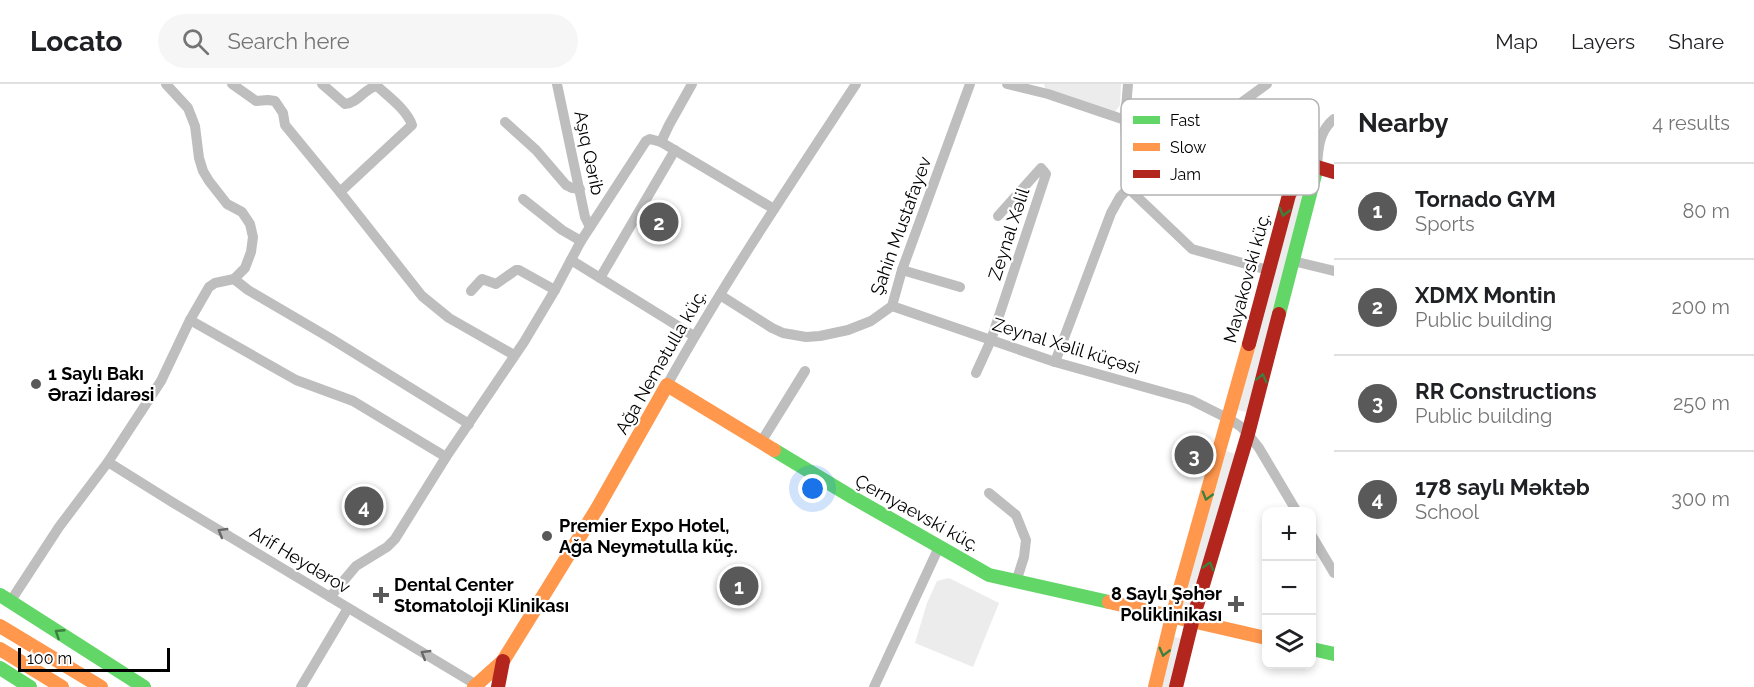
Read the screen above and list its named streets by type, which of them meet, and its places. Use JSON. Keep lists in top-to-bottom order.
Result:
{
  "streets": {
    "main road": ["Mayakovski küç.", "Ağa Nemətulla küç.", "Çernyaevski küç."],
    "street": [
      "Aşıq Qərib",
      "Şahin Mustafayev",
      "Zeynal Xəlil",
      "Zeynal Xəlil küçəsi",
      "Arif Heydərov"
    ]
  },
  "crossings": [
    ["Şahin Mustafayev", "Zeynal Xəlil küçəsi"],
    ["Şahin Mustafayev", "Ağa Nemətulla küç."],
    ["Zeynal Xəlil", "Zeynal Xəlil küçəsi"],
    ["Mayakovski küç.", "Zeynal Xəlil küçəsi"],
    ["Mayakovski küç.", "Çernyaevski küç."],
    ["Ağa Nemətulla küç.", "Çernyaevski küç."]
  ],
  "one_way": ["Arif Heydərov"],
  "places": {
    "other": ["1 Saylı Bakı Ərazi İdarəsi", "Premier Expo Hotel, Ağa Neymətulla küç."],
    "health": ["Dental Center Stomatoloji Klinikası", "8 Saylı Şəhər Poliklinikası"]
  },
  "legend": ["Fast", "Slow", "Jam"],
  "scale_bar": "100 m",
  "page": {
    "header": "Locato",
    "search": "Search here",
    "nav": ["Map", "Layers", "Share"],
    "heading": ["Nearby", "4 results"],
    "list": [
      {
        "mark": "1",
        "name": "Tornado GYM",
        "note": "Sports",
        "value": "80 m"
      },
      {
        "mark": "2",
        "name": "XDMX Montin",
        "note": "Public building",
        "value": "200 m"
      },
      {
        "mark": "3",
        "name": "RR Constructions",
        "note": "Public building",
        "value": "250 m"
      },
      {
        "mark": "4",
        "name": "178 saylı Məktəb",
        "note": "School",
        "value": "300 m"
      }
    ],
    "pins": [
      "2",
      "3",
      "4",
      "1"
    ],
    "map_buttons": ["+", "−"],
    "scale": "100 m"
  }
}
